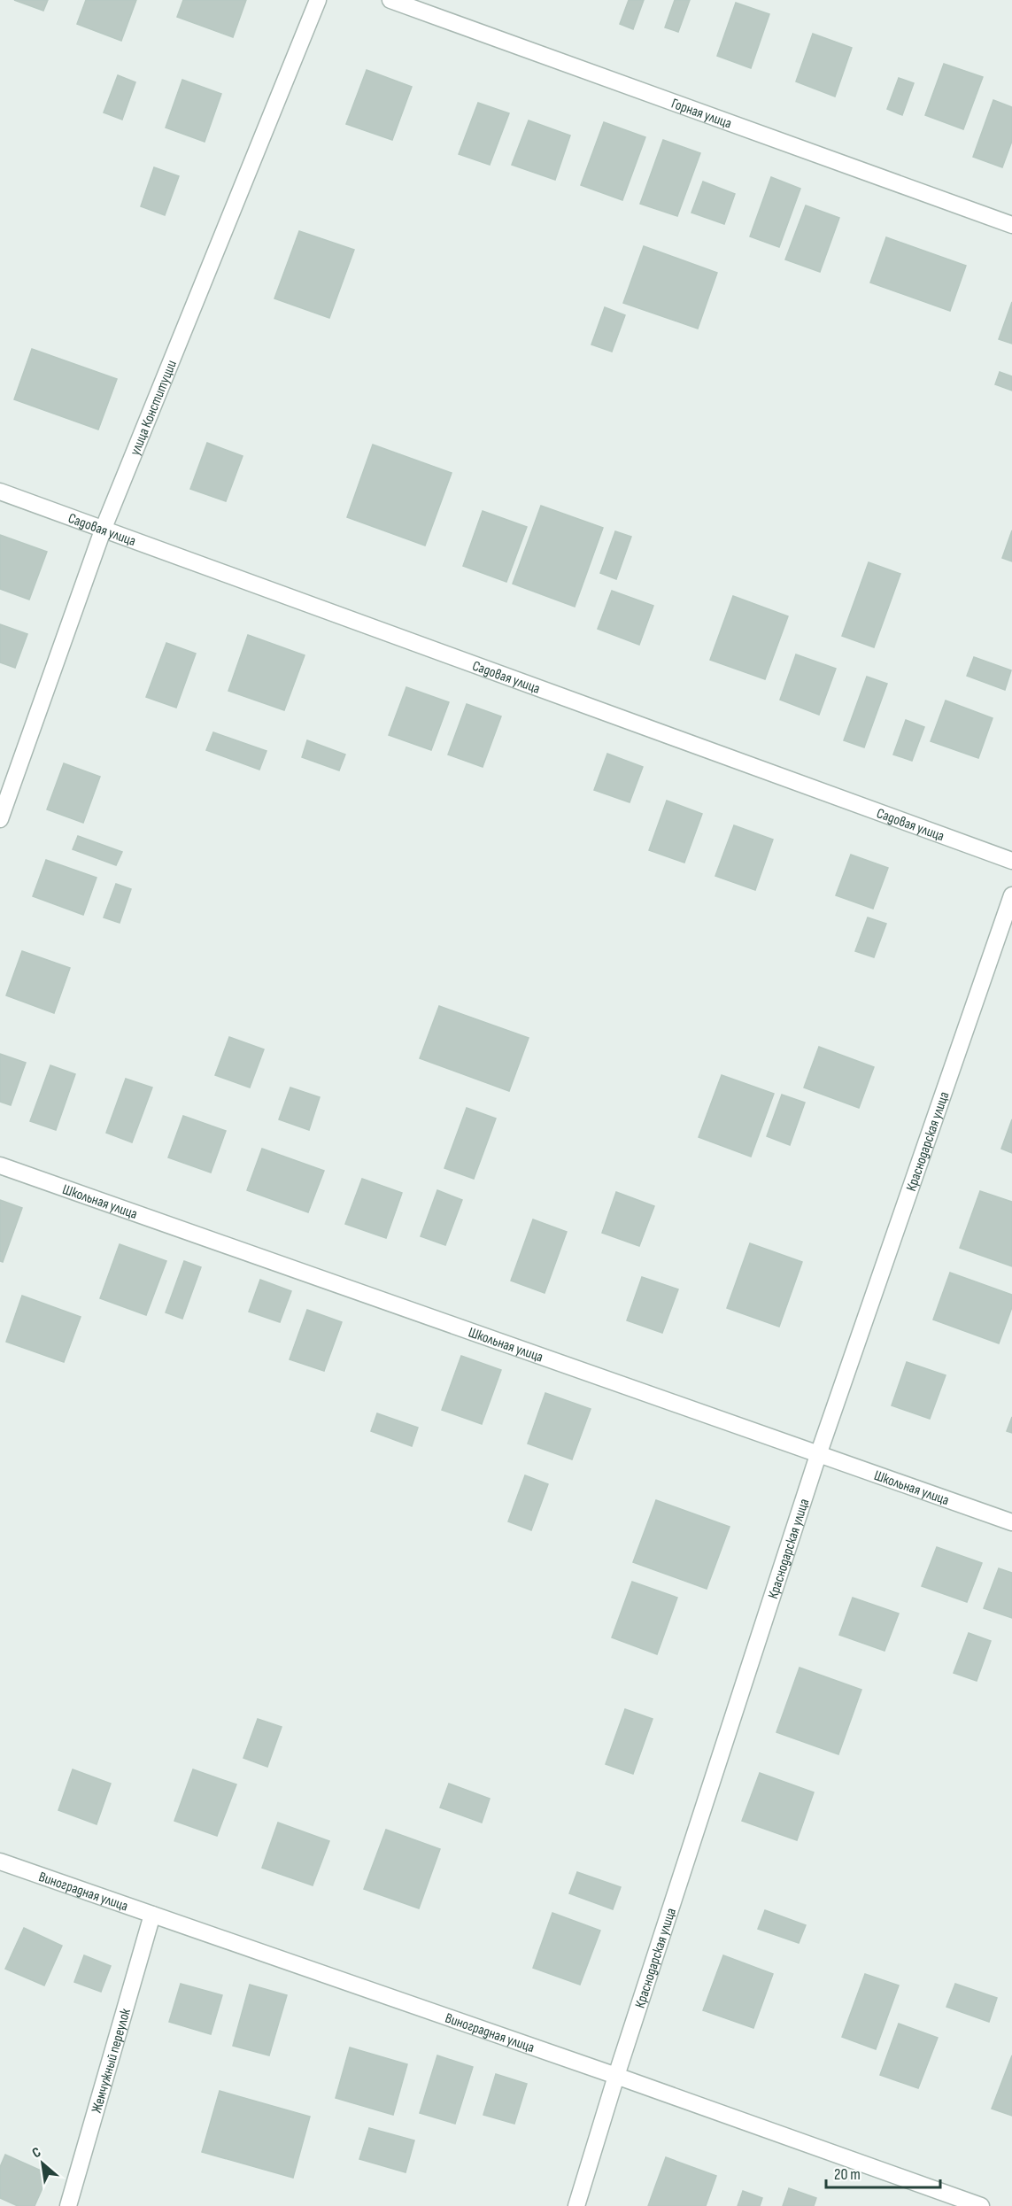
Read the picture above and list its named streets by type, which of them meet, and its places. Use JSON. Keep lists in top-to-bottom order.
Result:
{
  "streets": {
    "street": [
      "Горная улица",
      "улица Конституции",
      "Садовая улица",
      "Краснодарская улица",
      "Школьная улица",
      "Виноградная улица",
      "Жемчужный переулок"
    ]
  },
  "crossings": [
    ["улица Конституции", "Садовая улица"],
    ["Краснодарская улица", "Школьная улица"],
    ["Краснодарская улица", "Виноградная улица"],
    ["Виноградная улица", "Жемчужный переулок"]
  ],
  "scale_bar": "20 m",
  "north": "top left"
}
